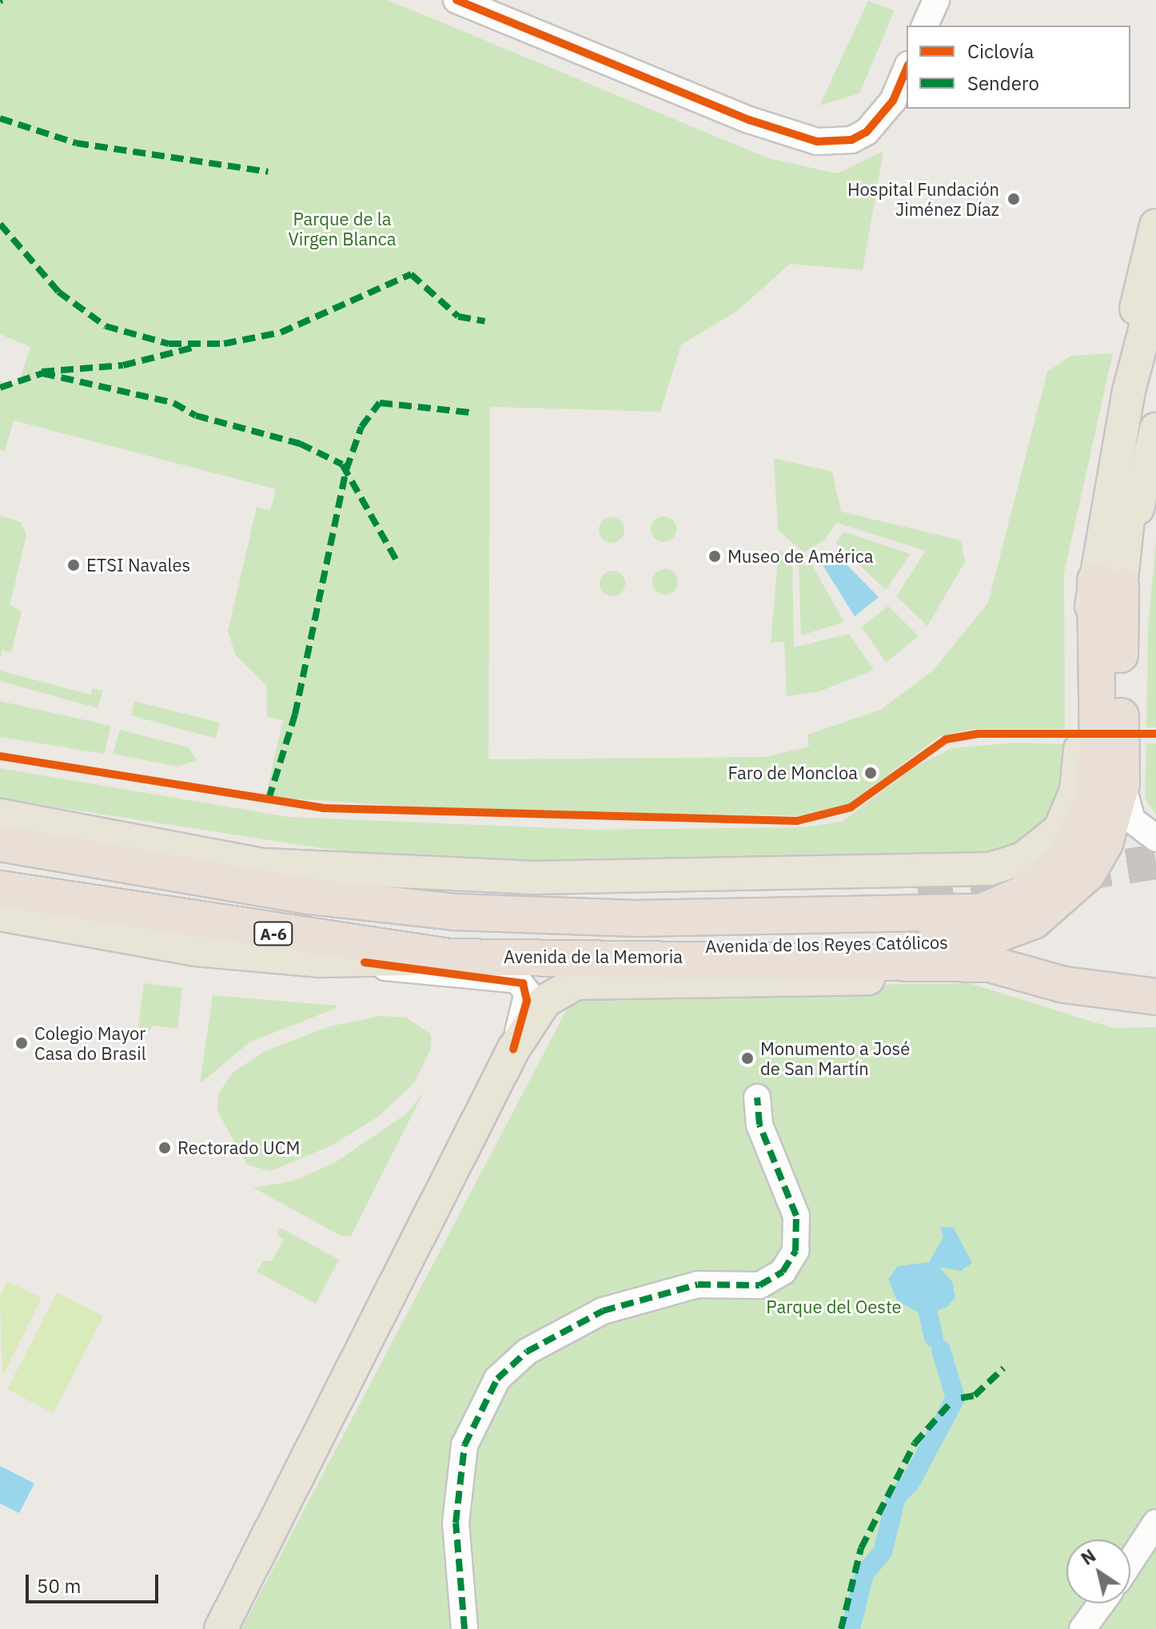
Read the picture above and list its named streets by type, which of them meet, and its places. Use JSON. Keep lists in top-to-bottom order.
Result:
{
  "streets": {
    "highway": ["A-6", "Avenida de los Reyes Católicos", "Avenida de la Memoria"]
  },
  "crossings": [
    ["Avenida de los Reyes Católicos", "Avenida de la Memoria"]
  ],
  "parks": ["Parque de la Virgen Blanca", "Parque del Oeste"],
  "places": [
    "Hospital Fundación Jiménez Díaz",
    "Museo de América",
    "ETSI Navales",
    "Faro de Moncloa",
    "Colegio Mayor Casa do Brasil",
    "Monumento a José de San Martín",
    "Rectorado UCM"
  ],
  "legend": ["Ciclovía", "Sendero"],
  "scale_bar": "50 m",
  "north": "top left"
}
